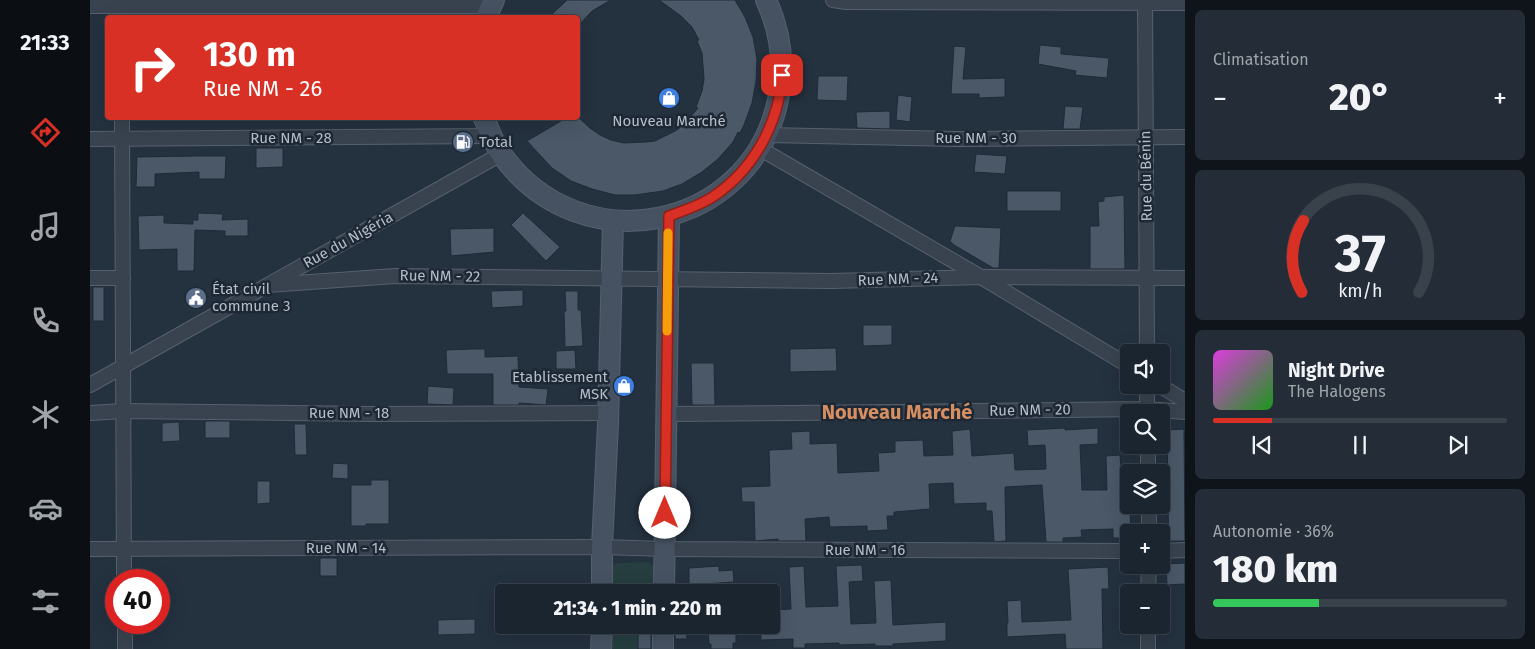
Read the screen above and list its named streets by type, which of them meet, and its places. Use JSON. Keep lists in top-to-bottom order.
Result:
{
  "streets": {
    "street": [
      "Rue NM - 28",
      "Rue NM - 30",
      "Rue du Bénin",
      "Rue du Nigéria",
      "Rue NM - 22",
      "Rue NM - 24",
      "Rue NM - 20",
      "Rue NM - 18",
      "Rue NM - 14",
      "Rue NM - 16"
    ]
  },
  "crossings": [
    ["Rue NM - 30", "Rue du Bénin"],
    ["Rue du Bénin", "Rue NM - 24"],
    ["Rue du Nigéria", "Rue NM - 22"],
    ["Rue NM - 22", "Rue NM - 24"],
    ["Rue NM - 14", "Rue NM - 16"]
  ],
  "districts": ["Nouveau Marché"],
  "places": {
    "shop": ["Nouveau Marché", "Etablissement MSK"],
    "fuel station": ["Total"],
    "public building": ["État civil commune 3"]
  },
  "page": {
    "tabs": "21:33",
    "tile": [
      "Climatisation",
      ["Autonomie · 36%", "180 km"]
    ],
    "turn": ["130 m", "Rue NM - 26"],
    "heat": ["−", "20°", "+"],
    "map_buttons": ["+", "−"],
    "song": ["Night Drive", "The Halogens"],
    "limit": "40",
    "trip": "21:34 · 1 min · 220 m",
    "gauge": ["37", "km/h"]
  }
}
